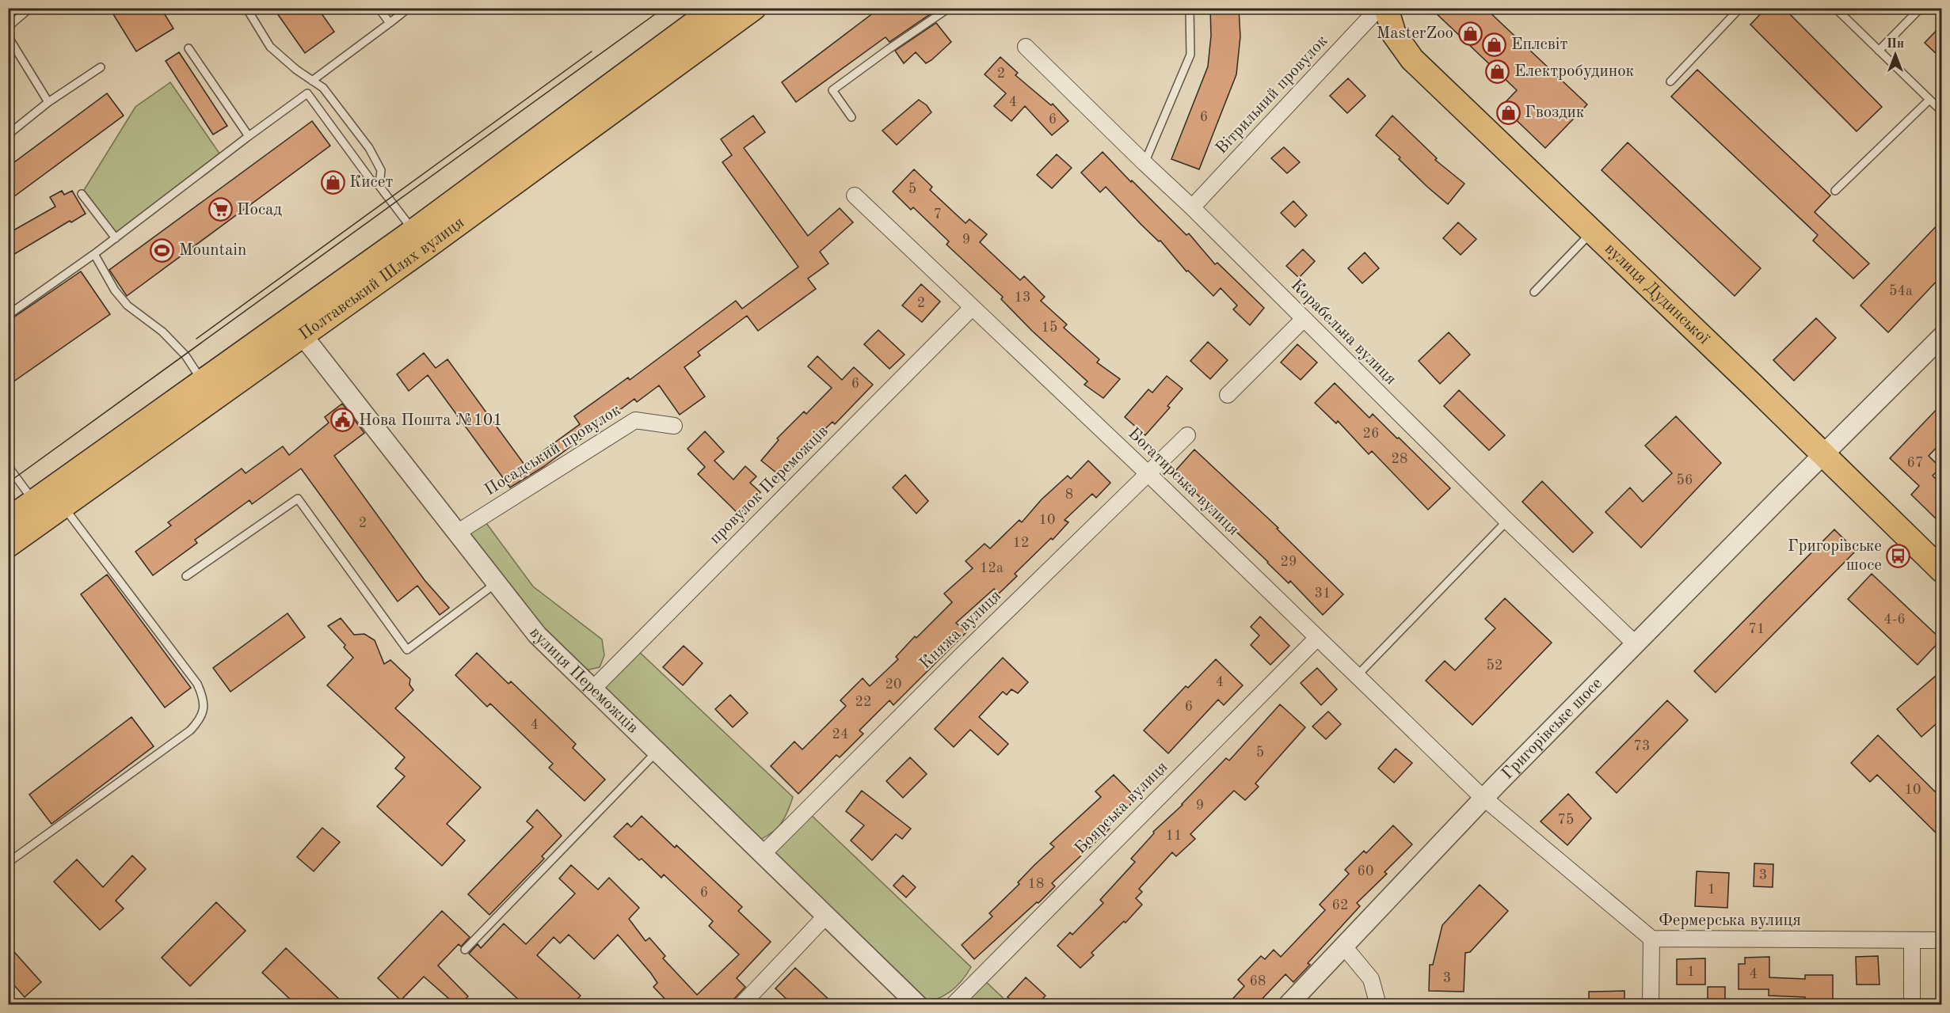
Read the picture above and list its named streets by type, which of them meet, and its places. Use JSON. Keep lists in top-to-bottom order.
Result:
{
  "streets": {
    "main road": ["Полтавський Шлях вулиця", "вулиця Дудинської"],
    "street": [
      "Вітрильний провулок",
      "Корабельна вулиця",
      "Посадський провулок",
      "Богатирська вулиця",
      "провулок Переможців",
      "Княжа вулиця",
      "вулиця Переможців",
      "Григорівське шосе",
      "Боярська вулиця",
      "Фермерська вулиця"
    ]
  },
  "crossings": [
    ["Вітрильний провулок", "Корабельна вулиця"],
    ["Полтавський Шлях вулиця", "вулиця Переможців"],
    ["вулиця Дудинської", "Григорівське шосе"],
    ["Корабельна вулиця", "Григорівське шосе"],
    ["Посадський провулок", "вулиця Переможців"],
    ["Богатирська вулиця", "провулок Переможців"],
    ["Богатирська вулиця", "Княжа вулиця"],
    ["Богатирська вулиця", "Григорівське шосе"],
    ["Богатирська вулиця", "Боярська вулиця"],
    ["Богатирська вулиця", "Фермерська вулиця"],
    ["провулок Переможців", "вулиця Переможців"],
    ["Княжа вулиця", "вулиця Переможців"],
    ["Григорівське шосе", "Фермерська вулиця"]
  ],
  "places": {
    "shop": [
      "MasterZoo",
      "Еплсвіт",
      "Електробудинок",
      "Гвоздик",
      "Кисет"
    ],
    "supermarket": ["Посад"],
    "sports": ["Mountain"],
    "public building": ["Нова Пошта №101"],
    "bus stop": ["Григорівське шосе"]
  },
  "house_numbers": [
    "2",
    "4",
    "6",
    "6",
    "5",
    "7",
    "9",
    "54а",
    "13",
    "2",
    "15",
    "6",
    "26",
    "28",
    "67",
    "56",
    "8",
    "10",
    "2",
    "12",
    "29",
    "12а",
    "31",
    "4-6",
    "71",
    "52",
    "4",
    "20",
    "22",
    "6",
    "4",
    "24",
    "73",
    "5",
    "10",
    "9",
    "75",
    "11",
    "60",
    "3",
    "18",
    "1",
    "6",
    "62",
    "1",
    "4",
    "3",
    "68"
  ],
  "north": "top"
}
